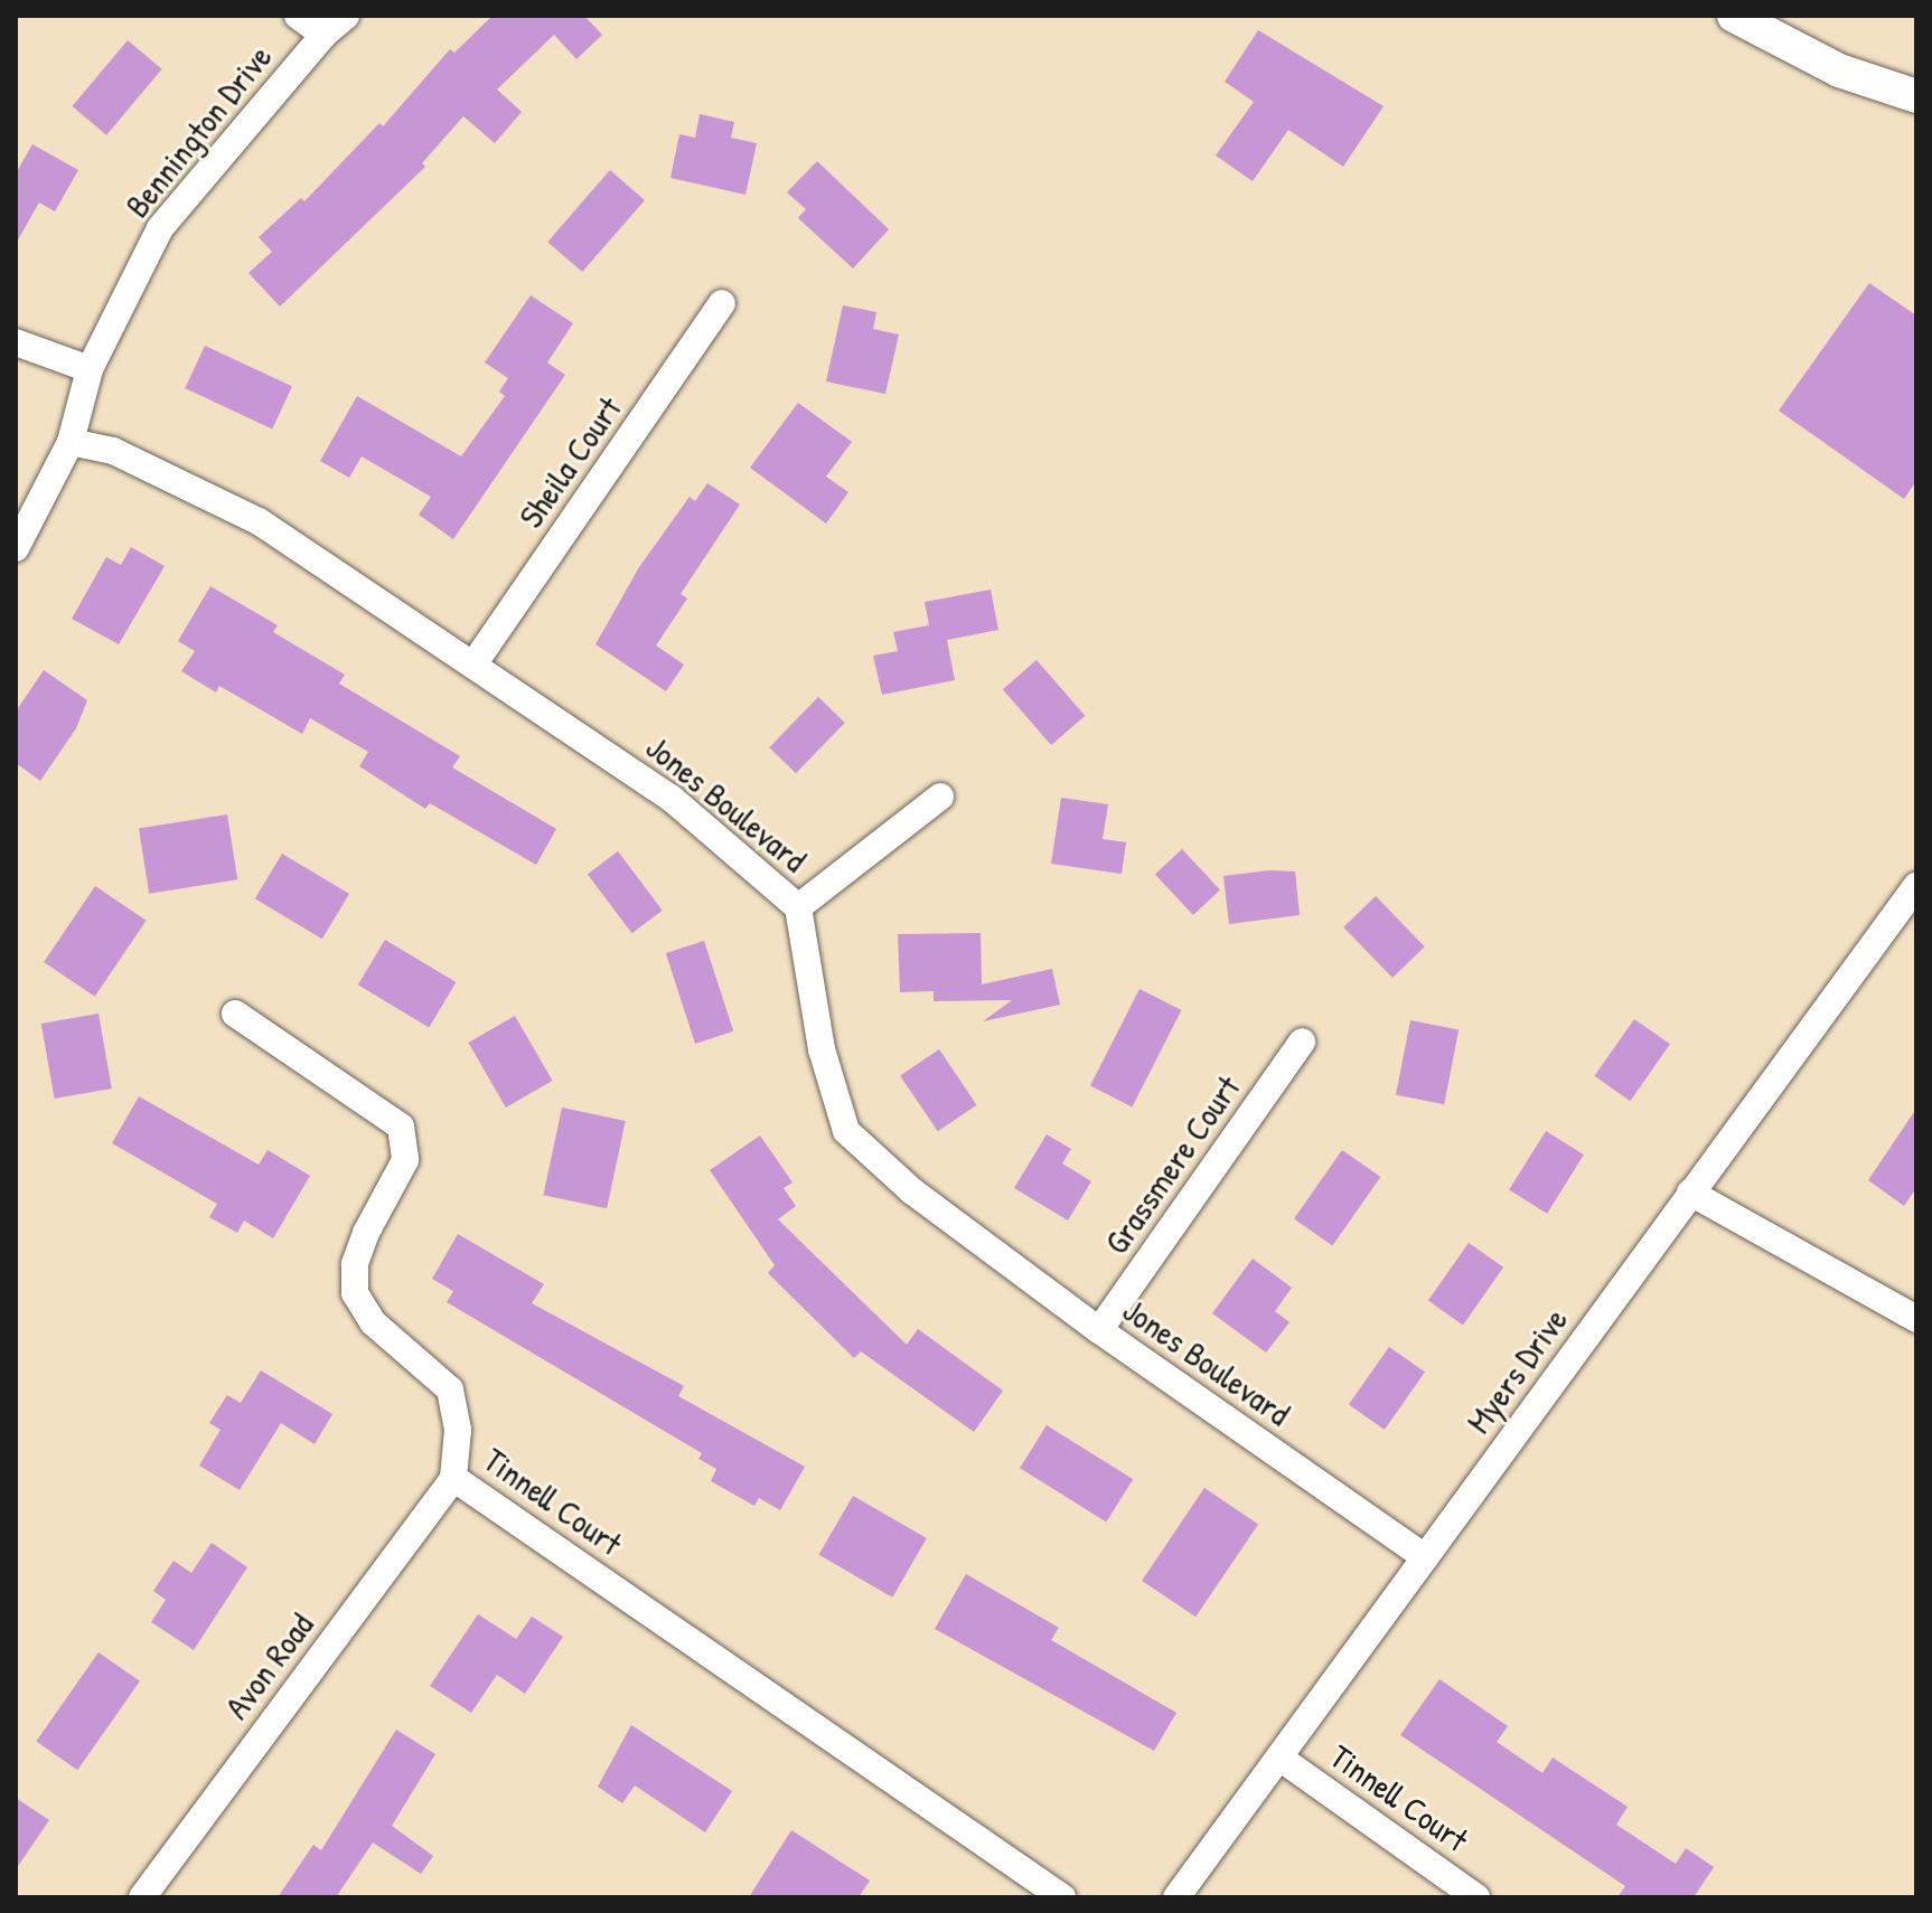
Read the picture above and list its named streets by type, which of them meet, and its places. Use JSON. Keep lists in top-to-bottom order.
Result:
{
  "streets": {
    "street": [
      "Bennington Drive",
      "Sheila Court",
      "Jones Boulevard",
      "Grassmere Court",
      "Myers Drive",
      "Tinnell Court",
      "Avon Road"
    ]
  },
  "crossings": [
    ["Bennington Drive", "Jones Boulevard"],
    ["Sheila Court", "Jones Boulevard"],
    ["Jones Boulevard", "Grassmere Court"],
    ["Jones Boulevard", "Myers Drive"],
    ["Myers Drive", "Tinnell Court"],
    ["Tinnell Court", "Avon Road"]
  ]
}
